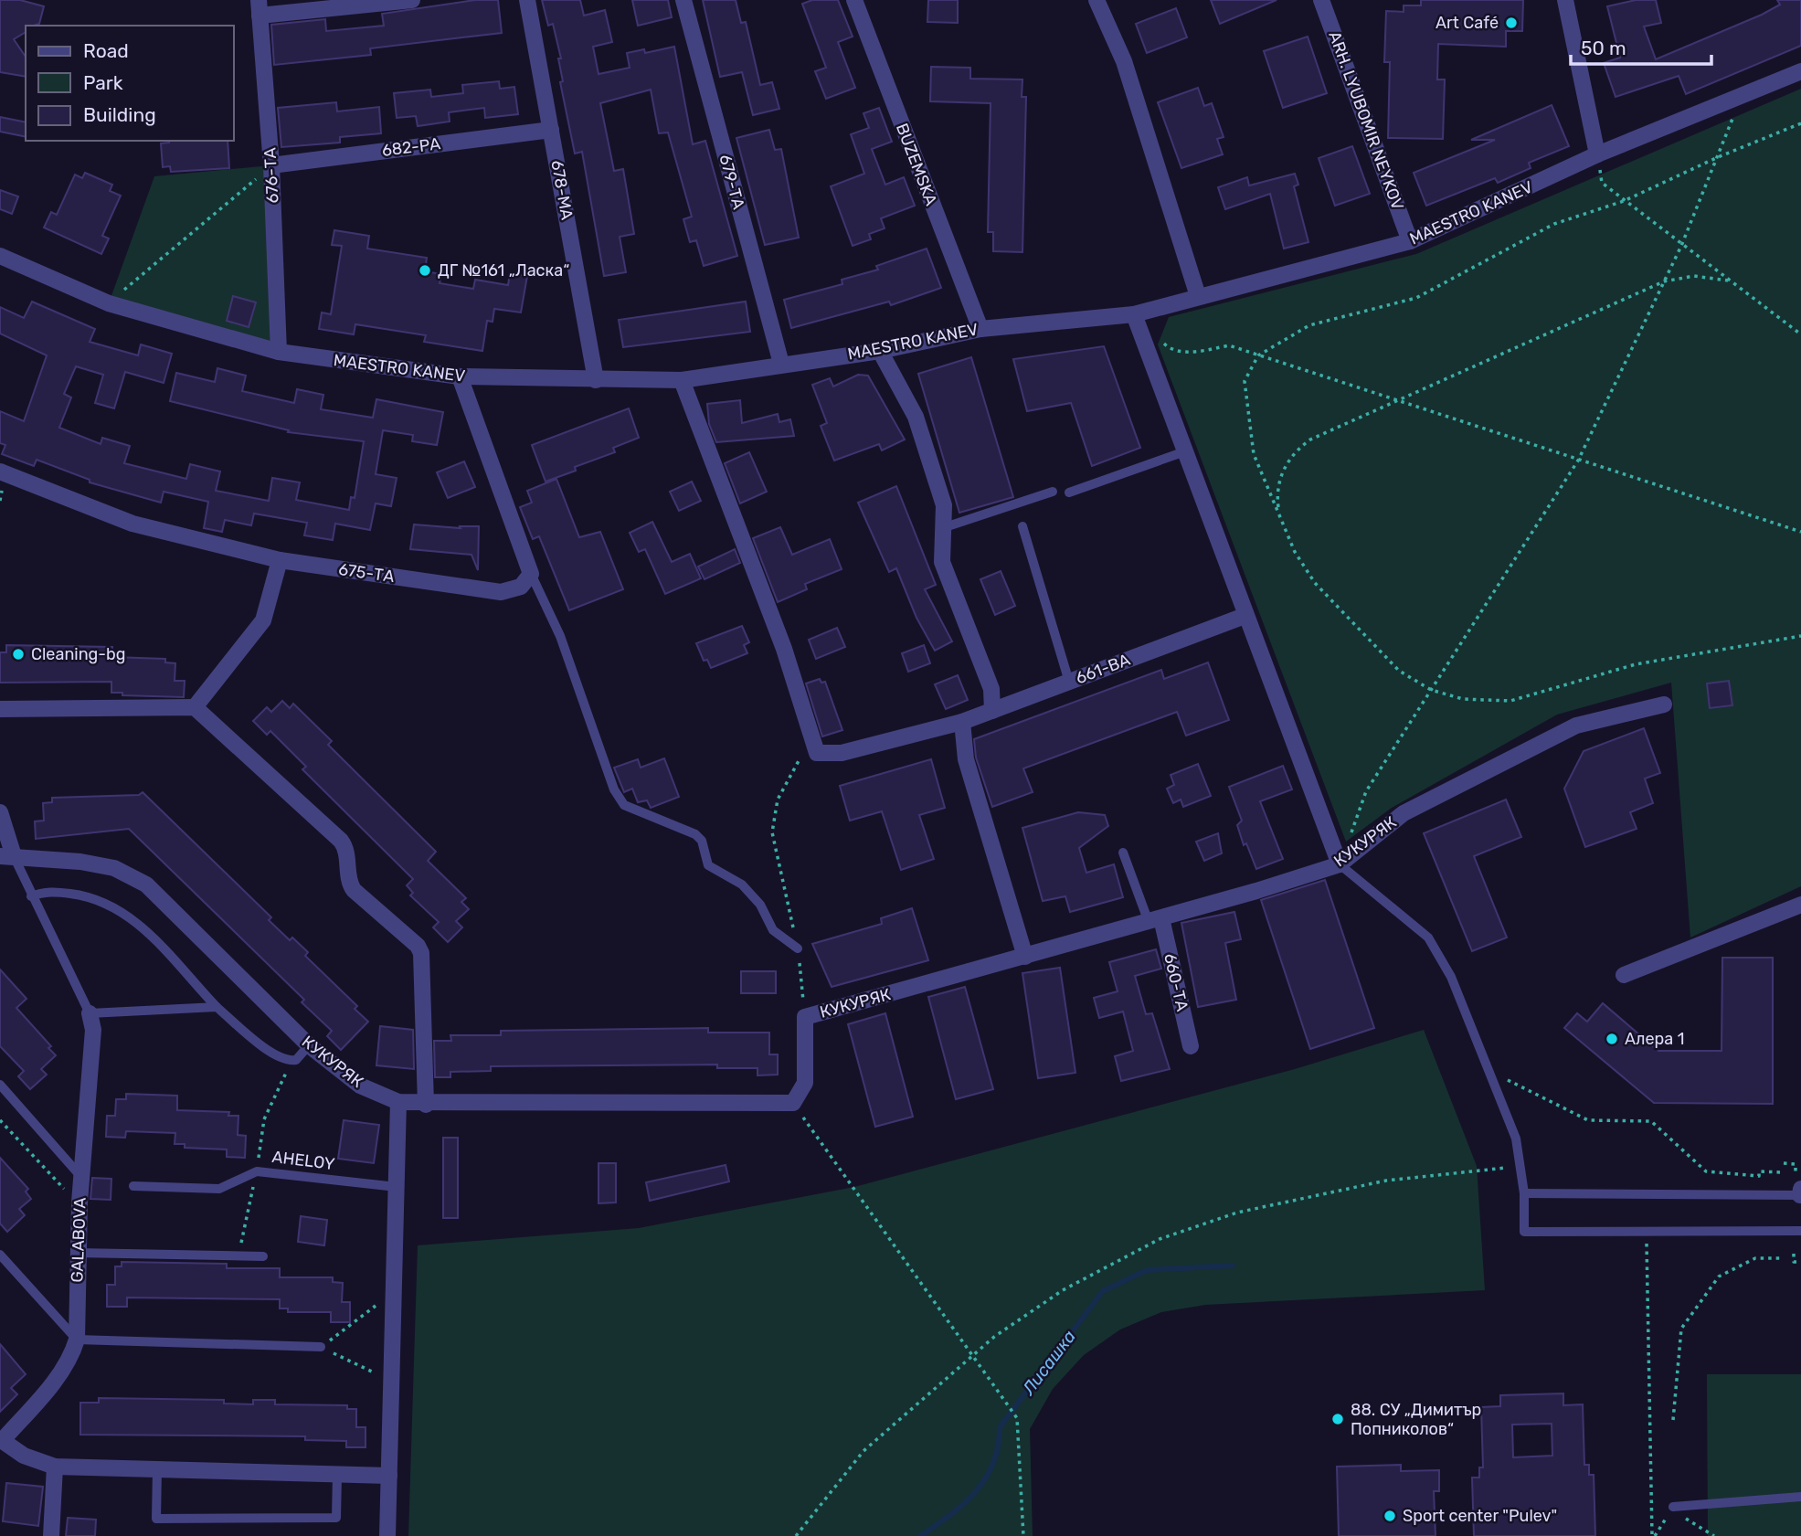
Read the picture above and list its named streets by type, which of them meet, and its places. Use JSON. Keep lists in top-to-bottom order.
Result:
{
  "streets": {
    "street": [
      "ARH. LYUBOMIR NEYKOV",
      "682-РА",
      "BUZEMSKA",
      "676-ТА",
      "679-ТА",
      "678-МА",
      "MAESTRO KANEV",
      "675-ТА",
      "661-ВА",
      "КУКУРЯК",
      "660-ТА",
      "GALABOVA"
    ],
    "lane": ["AHELOY"]
  },
  "crossings": [
    ["ARH. LYUBOMIR NEYKOV", "MAESTRO KANEV"],
    ["682-РА", "676-ТА"],
    ["682-РА", "678-МА"],
    ["BUZEMSKA", "MAESTRO KANEV"],
    ["676-ТА", "MAESTRO KANEV"],
    ["679-ТА", "MAESTRO KANEV"],
    ["678-МА", "MAESTRO KANEV"],
    ["КУКУРЯК", "660-ТА"]
  ],
  "water": ["Лисашка"],
  "places": [
    "Art Café",
    "ДГ №161 „Ласка“",
    "Cleaning-bg",
    "Алера 1",
    "88. СУ „Димитър Попниколов“",
    "Sport center \"Pulev\""
  ],
  "legend": ["Road", "Park", "Building"],
  "scale_bar": "50 m"
}
